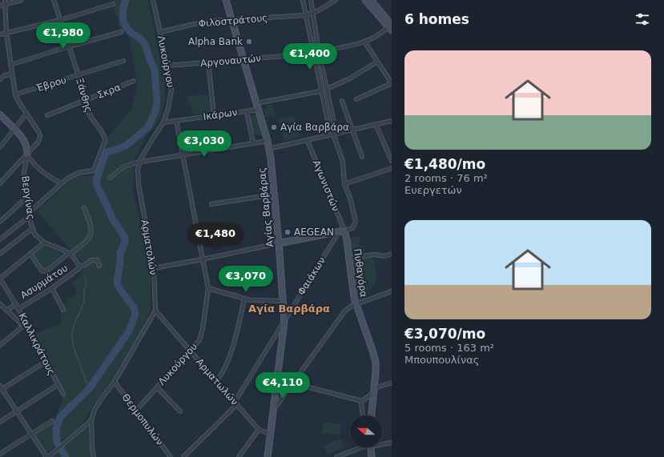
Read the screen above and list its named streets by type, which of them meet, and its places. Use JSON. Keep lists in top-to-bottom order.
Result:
{
  "streets": {
    "street": [
      "Φιλοστράτους",
      "Αργοναυτών",
      "Λυκούργου",
      "Έβρου",
      "Σκρα",
      "Ξάνθης",
      "Ικάρων",
      "Αγωνιστών",
      "Βεργίνας",
      "Αγίας Βαρβάρας",
      "Αρματολών",
      "Πυθαγόρα",
      "Φαιάκων",
      "Ασυρμάτου",
      "Καλλικράτους",
      "Αρματωλών",
      "Θερμοπυλών"
    ]
  },
  "crossings": [
    ["Φιλοστράτους", "Λυκούργου"],
    ["Φιλοστράτους", "Αγίας Βαρβάρας"],
    ["Αργοναυτών", "Λυκούργου"],
    ["Αργοναυτών", "Αγίας Βαρβάρας"],
    ["Λυκούργου", "Ικάρων"],
    ["Λυκούργου", "Αρματολών"],
    ["Λυκούργου", "Αρματωλών"],
    ["Λυκούργου", "Θερμοπυλών"],
    ["Έβρου", "Ξάνθης"],
    ["Σκρα", "Ξάνθης"],
    ["Ικάρων", "Αγίας Βαρβάρας"],
    ["Ικάρων", "Αρματολών"],
    ["Αγωνιστών", "Πυθαγόρα"],
    ["Αγωνιστών", "Φαιάκων"],
    ["Αγίας Βαρβάρας", "Φαιάκων"],
    ["Αρματολών", "Αρματωλών"],
    ["Πυθαγόρα", "Φαιάκων"],
    ["Φαιάκων", "Αρματωλών"],
    ["Ασυρμάτου", "Καλλικράτους"]
  ],
  "districts": ["Αγία Βαρβάρα"],
  "places": ["Alpha Bank", "Αγία Βαρβάρα", "AEGEAN"],
  "north": "left",
  "page": {
    "heading": "6 homes",
    "price": [
      "€1,980",
      "€1,400",
      "€3,030",
      "€1,480",
      "€3,070",
      "€4,110"
    ],
    "list": [
      {
        "name": "€1,480/mo",
        "note": "2 rooms · 76 m² · Ευεργετών"
      },
      {
        "name": "€3,070/mo",
        "note": "5 rooms · 163 m² · Μπουπουλίνας"
      }
    ]
  }
}
